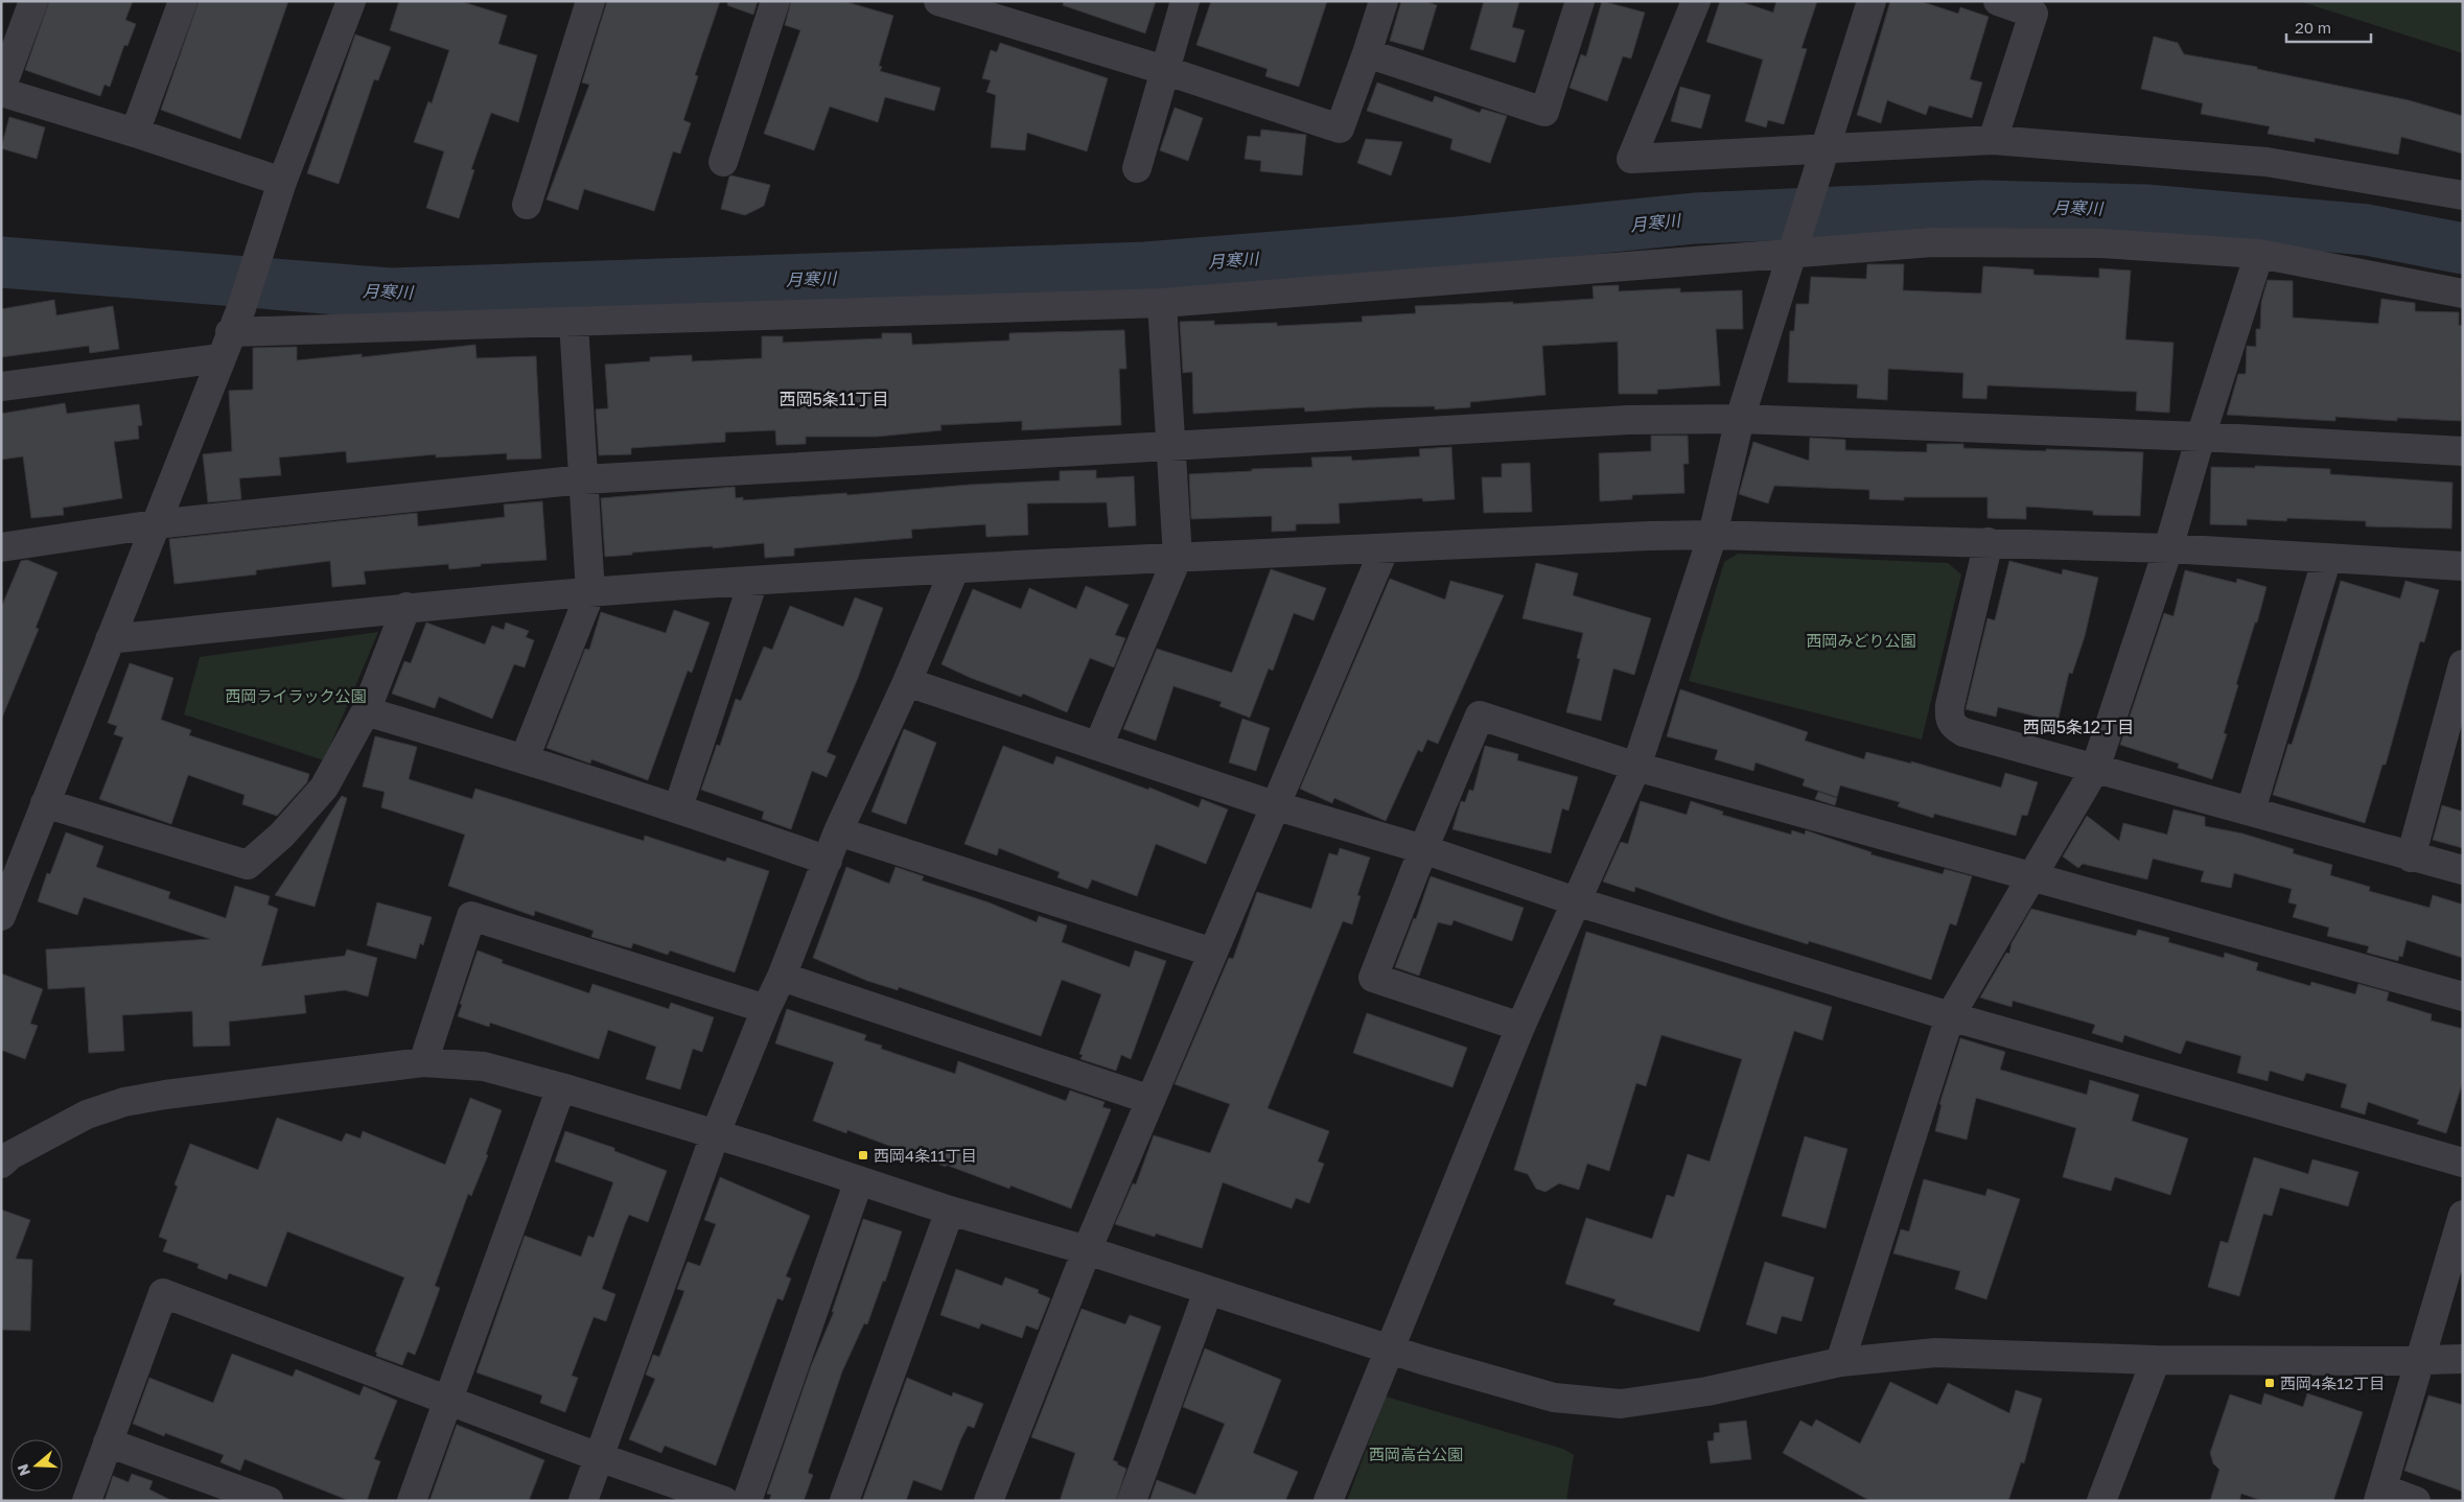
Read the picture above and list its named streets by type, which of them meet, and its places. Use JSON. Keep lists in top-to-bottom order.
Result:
{
  "districts": ["西岡5条11丁目", "西岡5条12丁目"],
  "water": ["月寒川"],
  "parks": ["西岡みどり公園", "西岡ライラック公園", "西岡高台公園"],
  "places": {
    "transit": ["西岡4条11丁目", "西岡4条12丁目"]
  },
  "scale_bar": "20 m",
  "north": "left"
}
